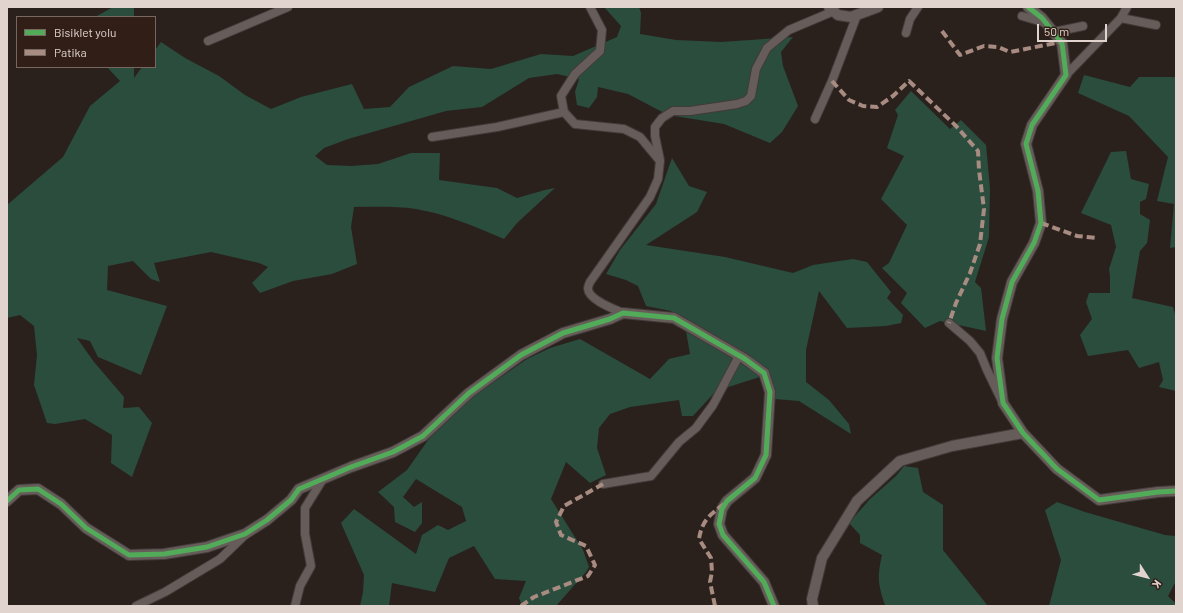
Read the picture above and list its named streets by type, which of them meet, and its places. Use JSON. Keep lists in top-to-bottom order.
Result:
{
  "legend": ["Bisiklet yolu", "Patika"],
  "scale_bar": "50 m",
  "north": "bottom right"
}
